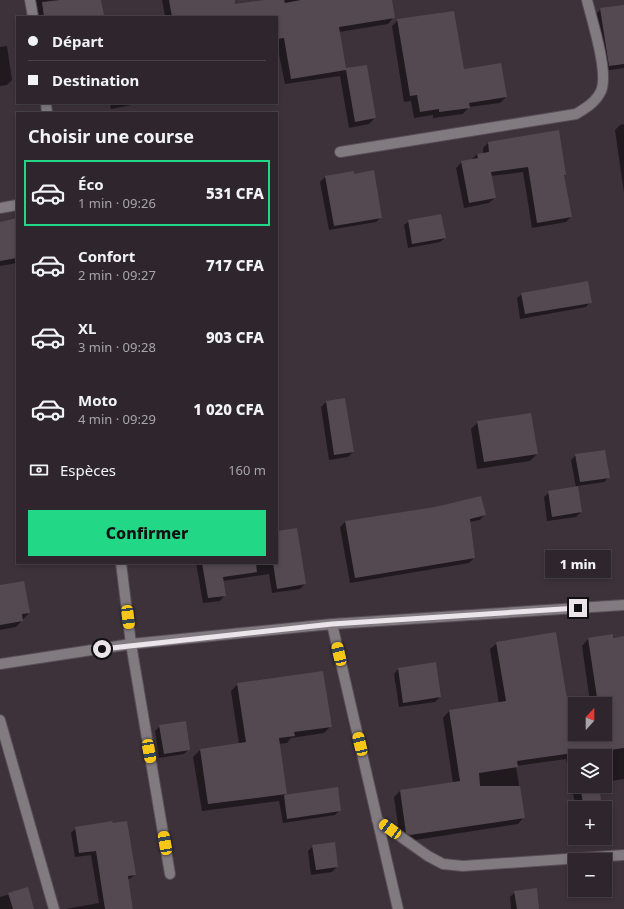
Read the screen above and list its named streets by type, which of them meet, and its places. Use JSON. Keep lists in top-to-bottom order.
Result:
{
  "north": "top",
  "page": {
    "banner": ["Départ", "Destination"],
    "heading": "Choisir une course",
    "list": [
      {
        "name": "Éco",
        "note": "1 min · 09:26",
        "value": "531 CFA"
      },
      {
        "name": "Confort",
        "note": "2 min · 09:27",
        "value": "717 CFA"
      },
      {
        "name": "XL",
        "note": "3 min · 09:28",
        "value": "903 CFA"
      },
      {
        "name": "Moto",
        "note": "4 min · 09:29",
        "value": "1 020 CFA"
      }
    ],
    "pay": ["Espèces", "160 m"],
    "buttons": "Confirmer",
    "bubble": "1 min",
    "map_buttons": ["+", "−"]
  }
}
